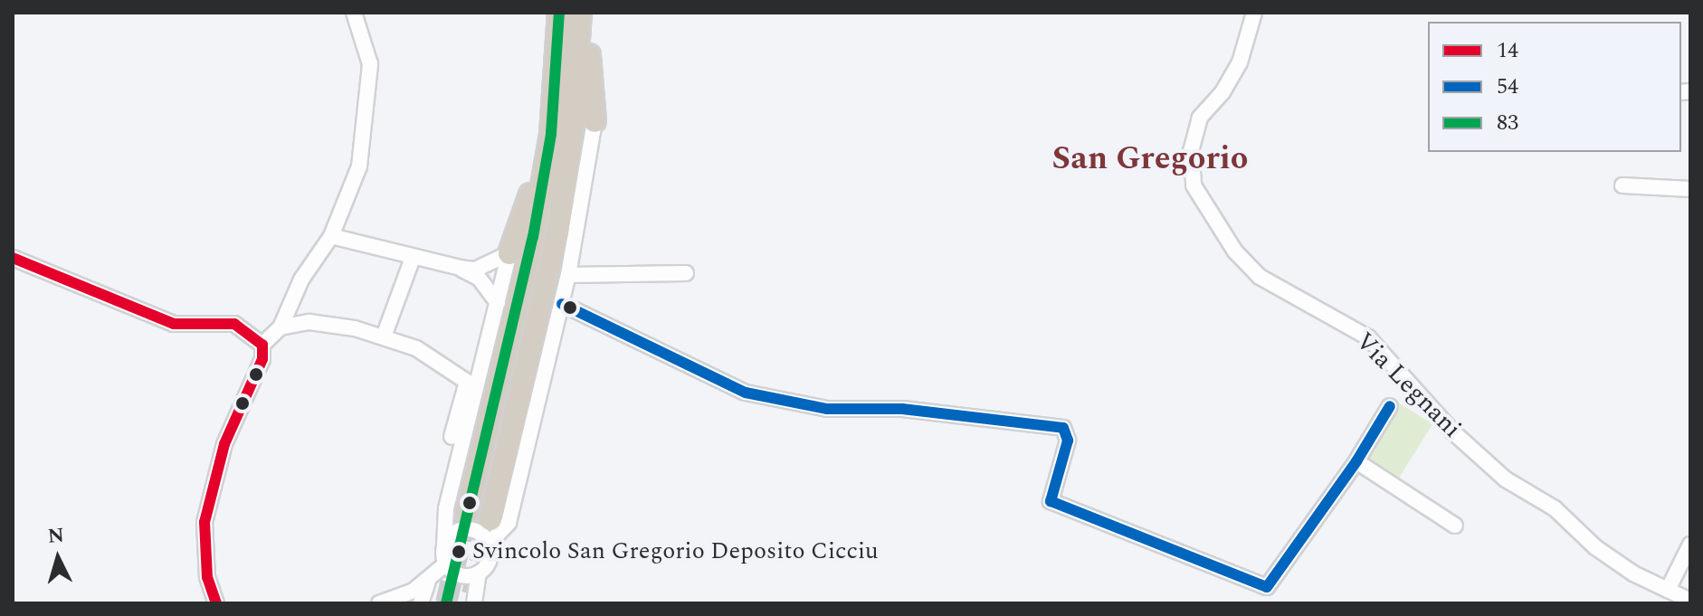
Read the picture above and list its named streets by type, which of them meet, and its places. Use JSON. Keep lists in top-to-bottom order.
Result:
{
  "streets": {
    "street": ["Via Legnani"]
  },
  "districts": ["San Gregorio"],
  "places": ["Svincolo San Gregorio Deposito Cicciu"],
  "lines": ["transit line 83", "transit line 14", "transit line 54"],
  "legend": ["14", "54", "83"],
  "north": "top"
}
